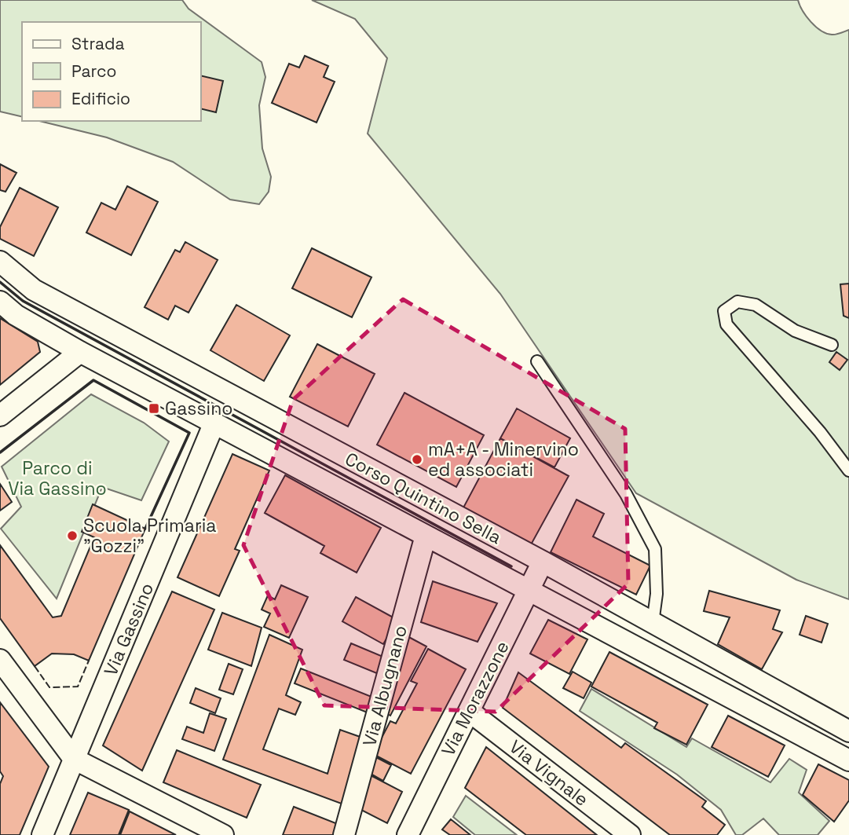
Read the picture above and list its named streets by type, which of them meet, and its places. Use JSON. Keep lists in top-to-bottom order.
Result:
{
  "streets": {
    "street": [
      "Corso Quintino Sella",
      "Via Gassino",
      "Via Albugnano",
      "Via Morazzone",
      "Via Vignale"
    ]
  },
  "crossings": [
    ["Corso Quintino Sella", "Via Gassino"],
    ["Corso Quintino Sella", "Via Albugnano"],
    ["Corso Quintino Sella", "Via Morazzone"],
    ["Via Morazzone", "Via Vignale"]
  ],
  "parks": ["Parco di Via Gassino"],
  "places": {
    "transit": ["Gassino"],
    "other": ["mA+A - Minervino ed associati", "Scuola Primaria \"Gozzi\""]
  },
  "legend": ["Strada", "Parco", "Edificio"]
}
